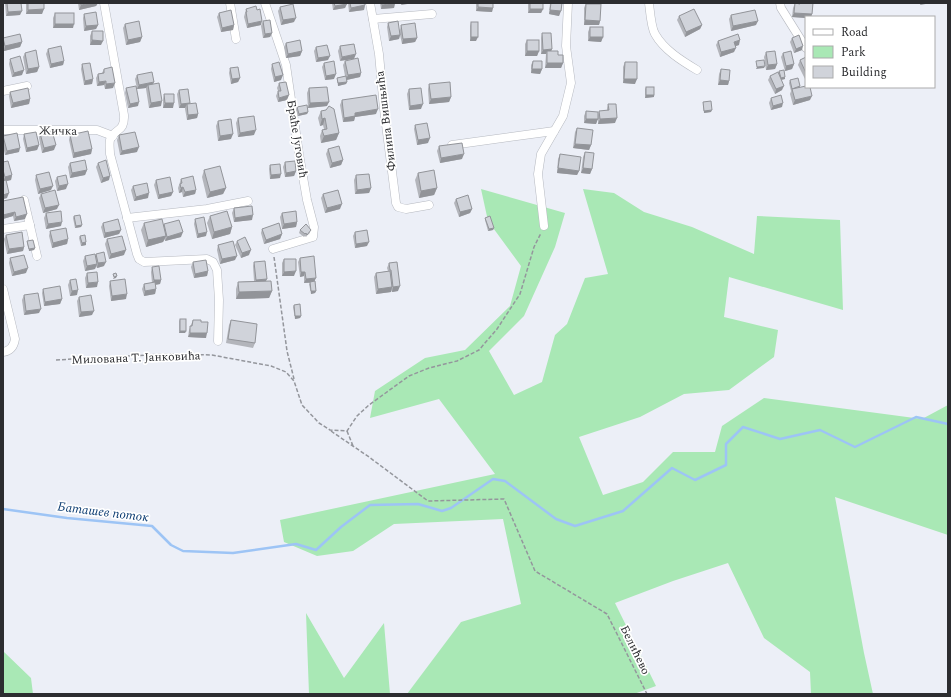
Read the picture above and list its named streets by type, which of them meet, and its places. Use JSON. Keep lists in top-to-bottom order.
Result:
{
  "streets": {
    "street": ["Филипа Вишњића", "Жичка", "Браће Југовић"],
    "path": ["Милована Т. Јанковића", "Белићево"]
  },
  "water": ["Баташев поток"],
  "legend": ["Road", "Park", "Building"]
}
